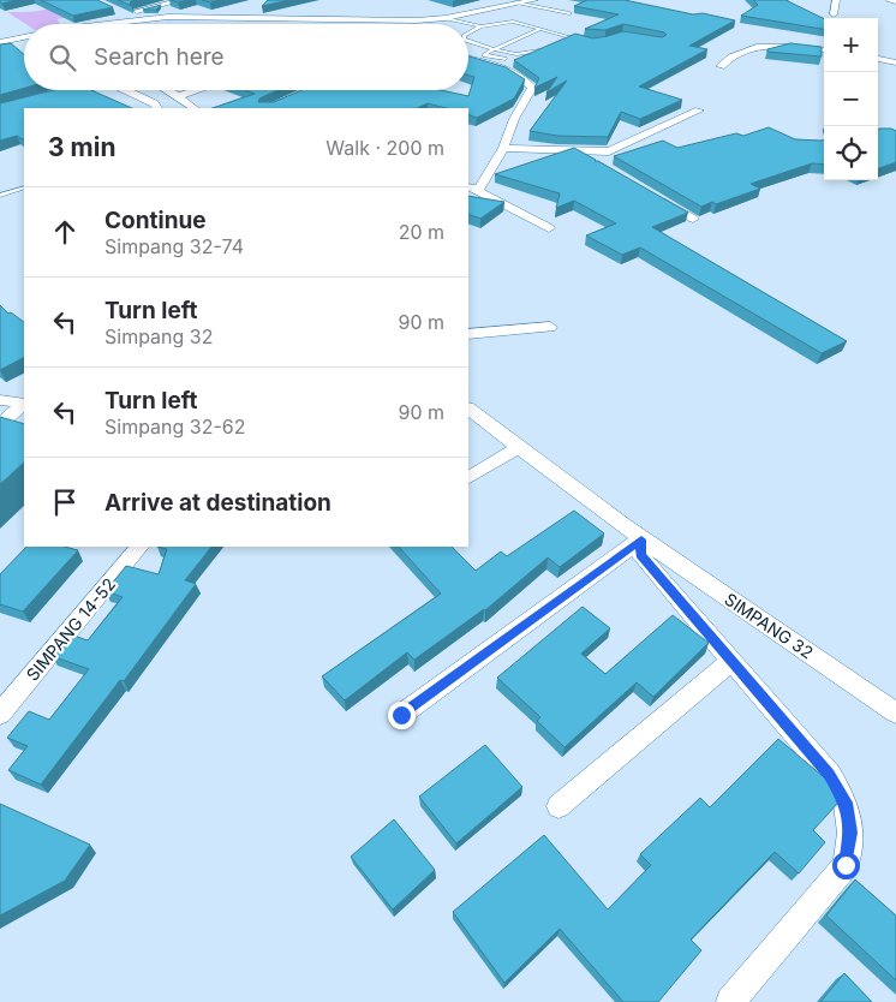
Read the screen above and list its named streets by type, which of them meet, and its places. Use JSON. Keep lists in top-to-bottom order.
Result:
{
  "streets": {
    "street": ["SIMPANG 32", "SIMPANG 14-52"]
  },
  "page": {
    "map_buttons": ["+", "−"],
    "search": "Search here",
    "heading": ["3 min", "Walk · 200 m"],
    "list": [
      ["Continue", "Simpang 32-74", "20 m"],
      ["Turn left", "Simpang 32", "90 m"],
      ["Turn left", "Simpang 32-62", "90 m"],
      "Arrive at destination"
    ]
  }
}
